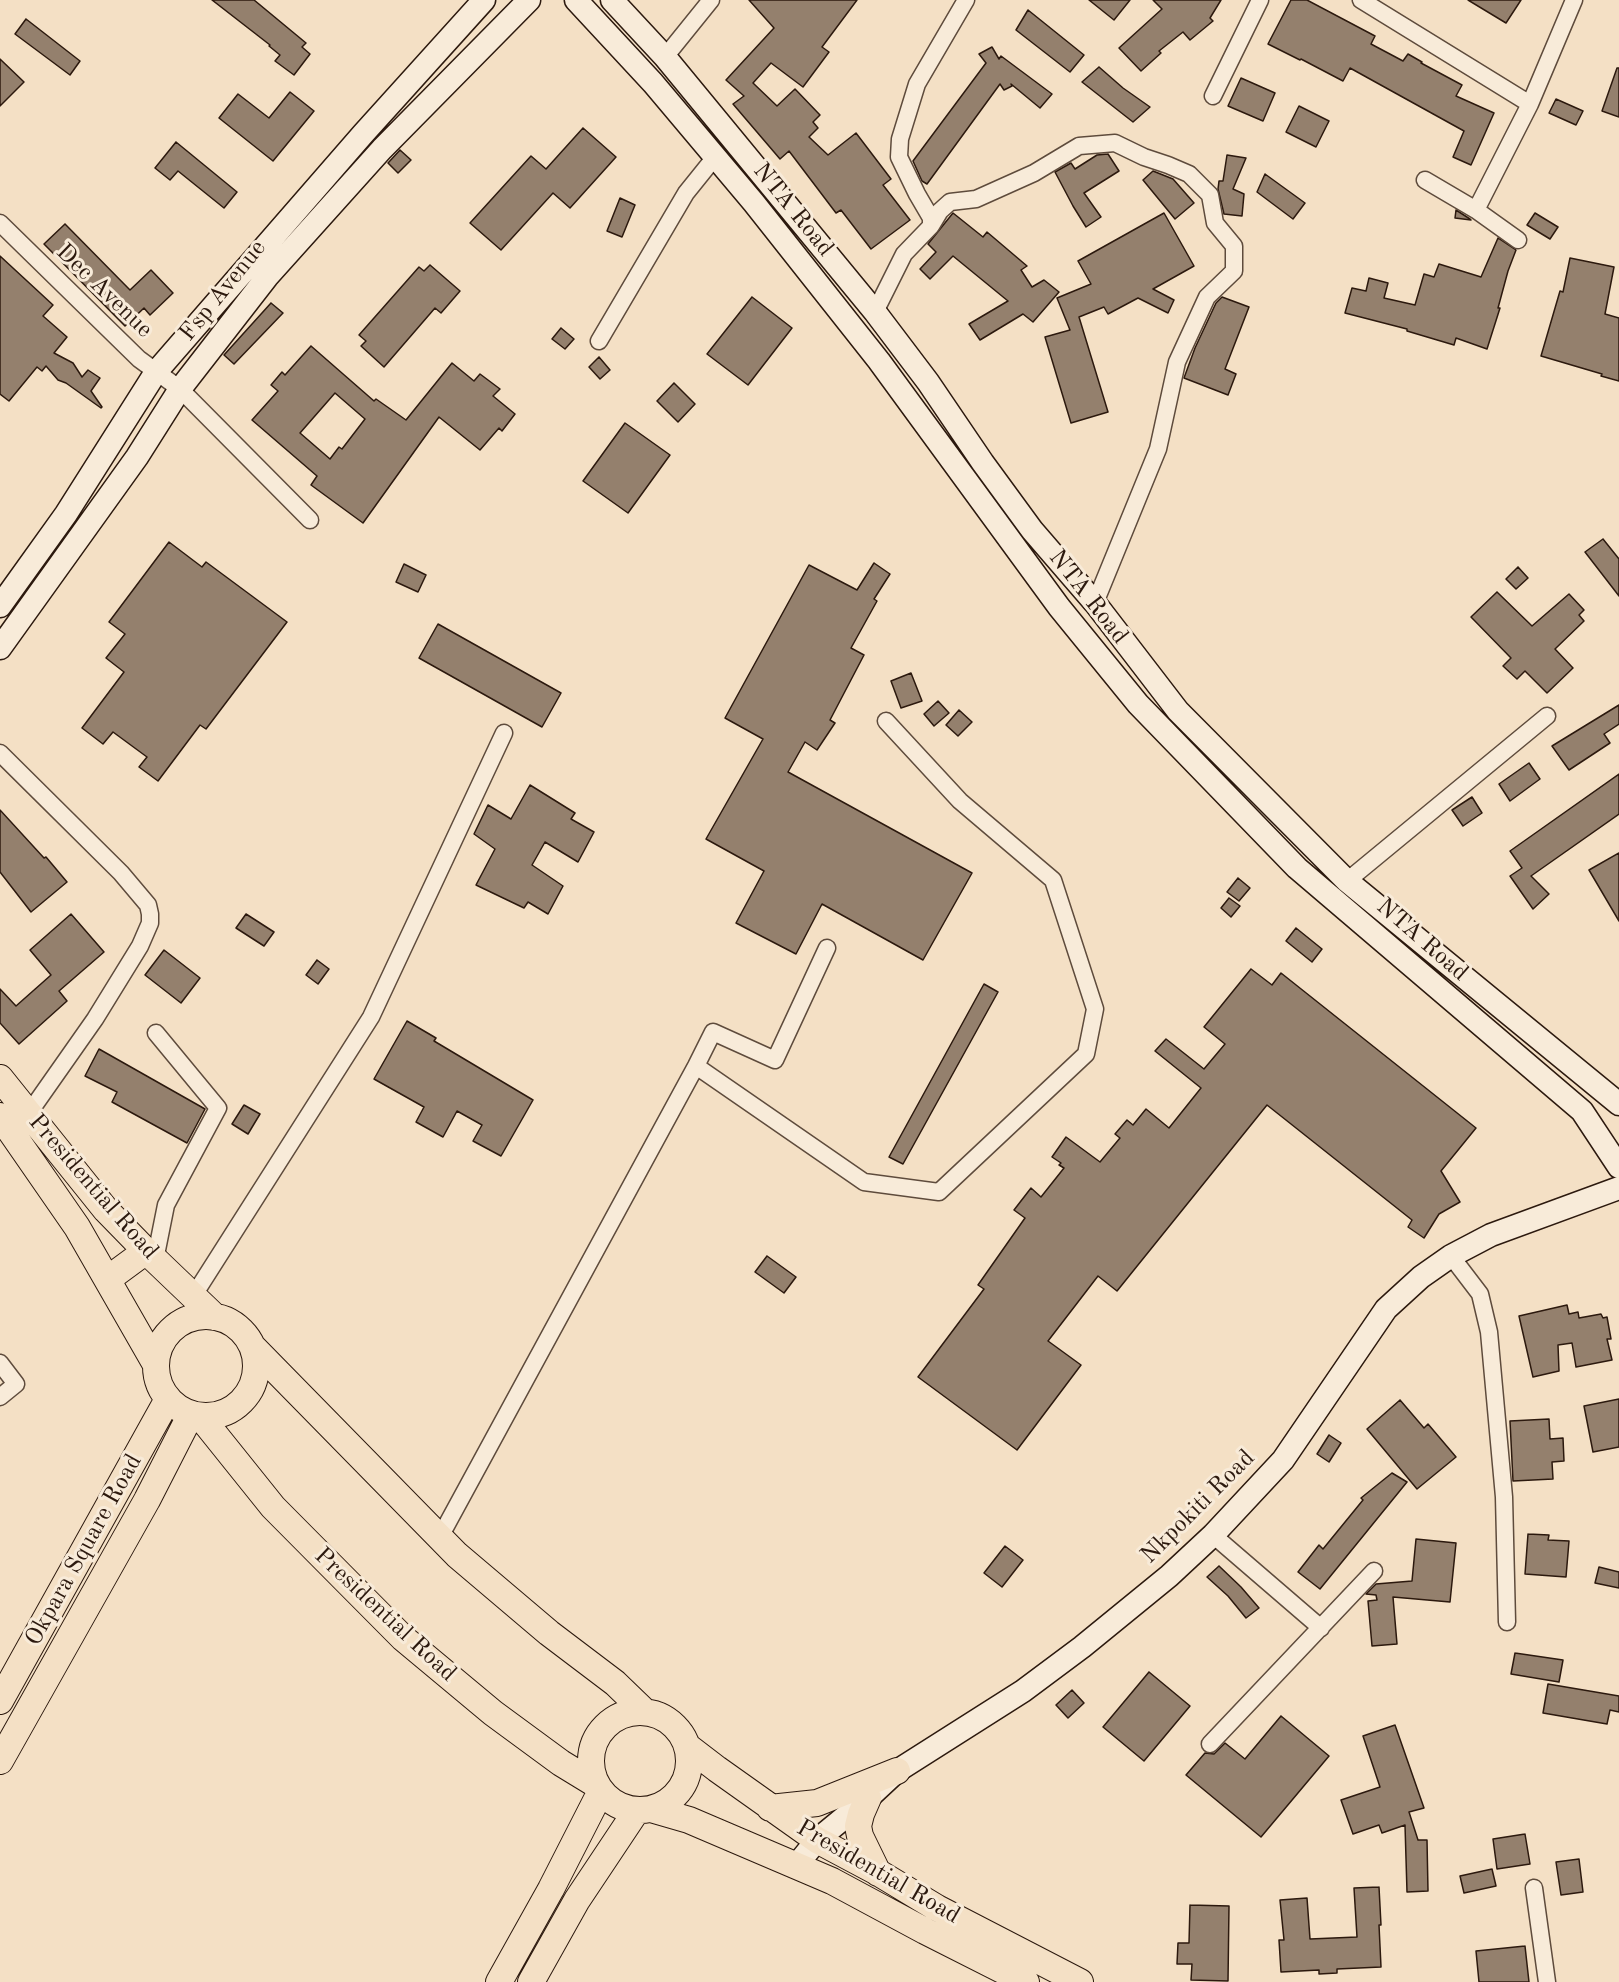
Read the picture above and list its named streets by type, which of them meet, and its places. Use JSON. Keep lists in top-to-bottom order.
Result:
{
  "streets": {
    "main road": [
      "NTA Road",
      "Fsp Avenue",
      "Presidential Road",
      "Nkpokiti Road",
      "Okpara Square Road"
    ],
    "street": ["Dec Avenue"]
  },
  "crossings": [
    ["Dec Avenue", "Fsp Avenue"],
    ["Presidential Road", "Nkpokiti Road"],
    ["Presidential Road", "Okpara Square Road"]
  ]
}
